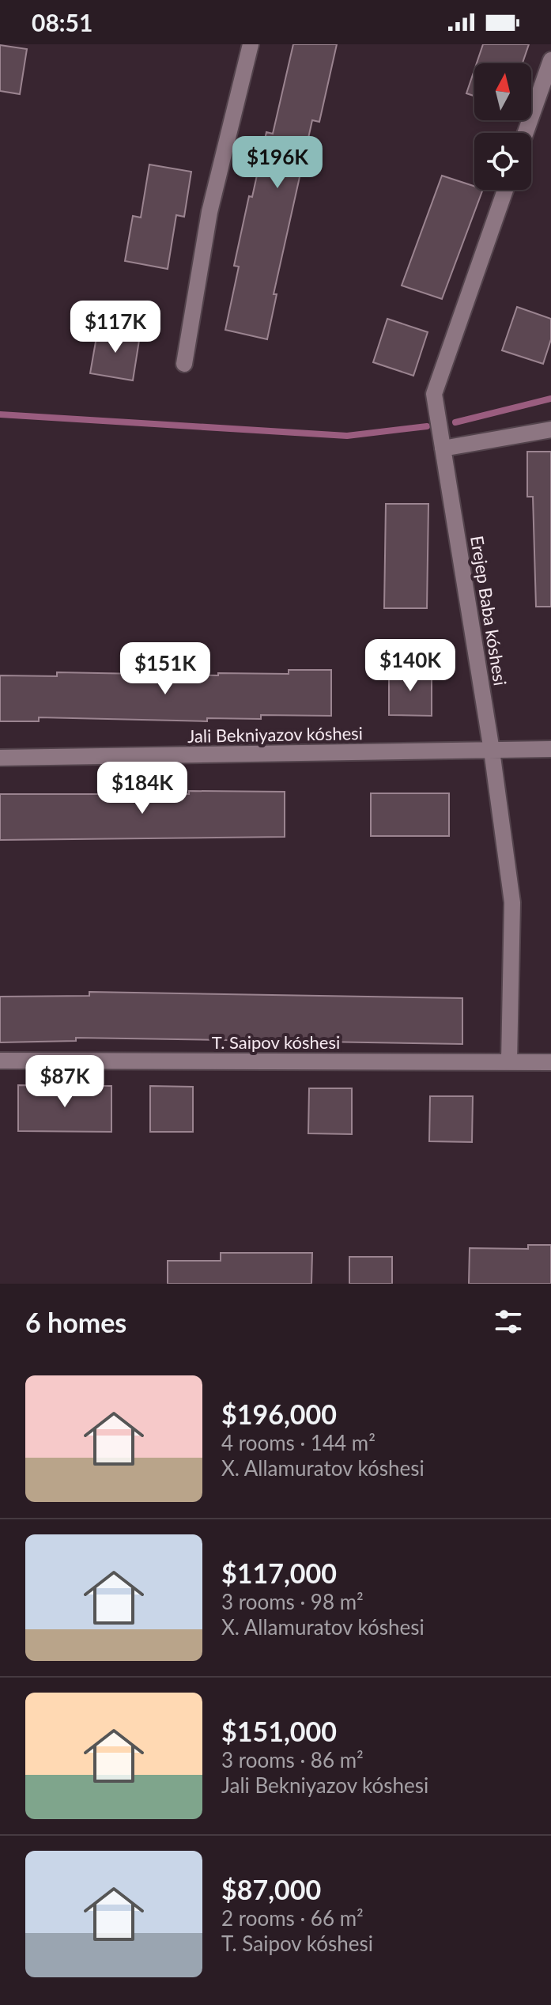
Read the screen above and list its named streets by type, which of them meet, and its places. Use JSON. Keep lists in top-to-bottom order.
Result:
{
  "streets": {
    "street": ["Erejep Baba kóshesi", "Jali Bekniyazov kóshesi", "T. Saipov kóshesi"]
  },
  "crossings": [
    ["Erejep Baba kóshesi", "Jali Bekniyazov kóshesi"],
    ["Erejep Baba kóshesi", "T. Saipov kóshesi"]
  ],
  "north": "top",
  "page": {
    "status": "08:51",
    "price": [
      "$196K",
      "$117K",
      "$140K",
      "$151K",
      "$184K",
      "$87K"
    ],
    "heading": "6 homes",
    "list": [
      {
        "name": "$196,000",
        "note": "4 rooms · 144 m² · X. Allamuratov kóshesi"
      },
      {
        "name": "$117,000",
        "note": "3 rooms · 98 m² · X. Allamuratov kóshesi"
      },
      {
        "name": "$151,000",
        "note": "3 rooms · 86 m² · Jali Bekniyazov kóshesi"
      },
      {
        "name": "$87,000",
        "note": "2 rooms · 66 m² · T. Saipov kóshesi"
      }
    ]
  }
}
